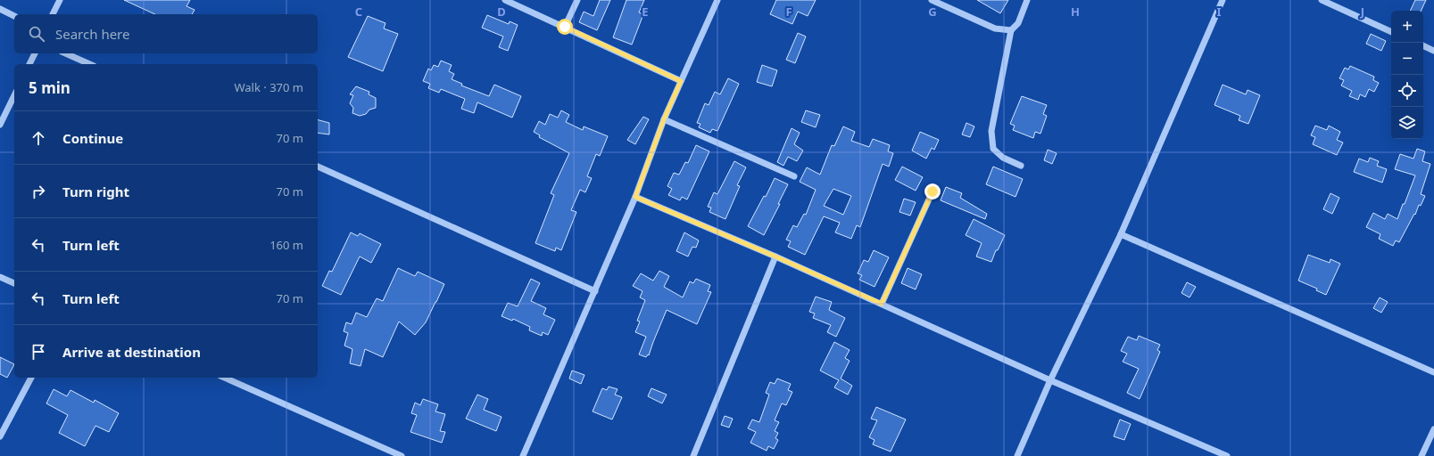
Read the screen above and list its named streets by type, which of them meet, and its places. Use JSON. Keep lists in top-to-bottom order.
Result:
{
  "page": {
    "map_buttons": ["+", "−"],
    "search": "Search here",
    "heading": ["5 min", "Walk · 370 m"],
    "list": [
      ["Continue", "70 m"],
      ["Turn right", "70 m"],
      ["Turn left", "160 m"],
      ["Turn left", "70 m"],
      "Arrive at destination"
    ]
  },
  "grid": {
    "columns": [
      "C",
      "D",
      "E",
      "F",
      "G",
      "H",
      "I",
      "J"
    ]
  }
}
